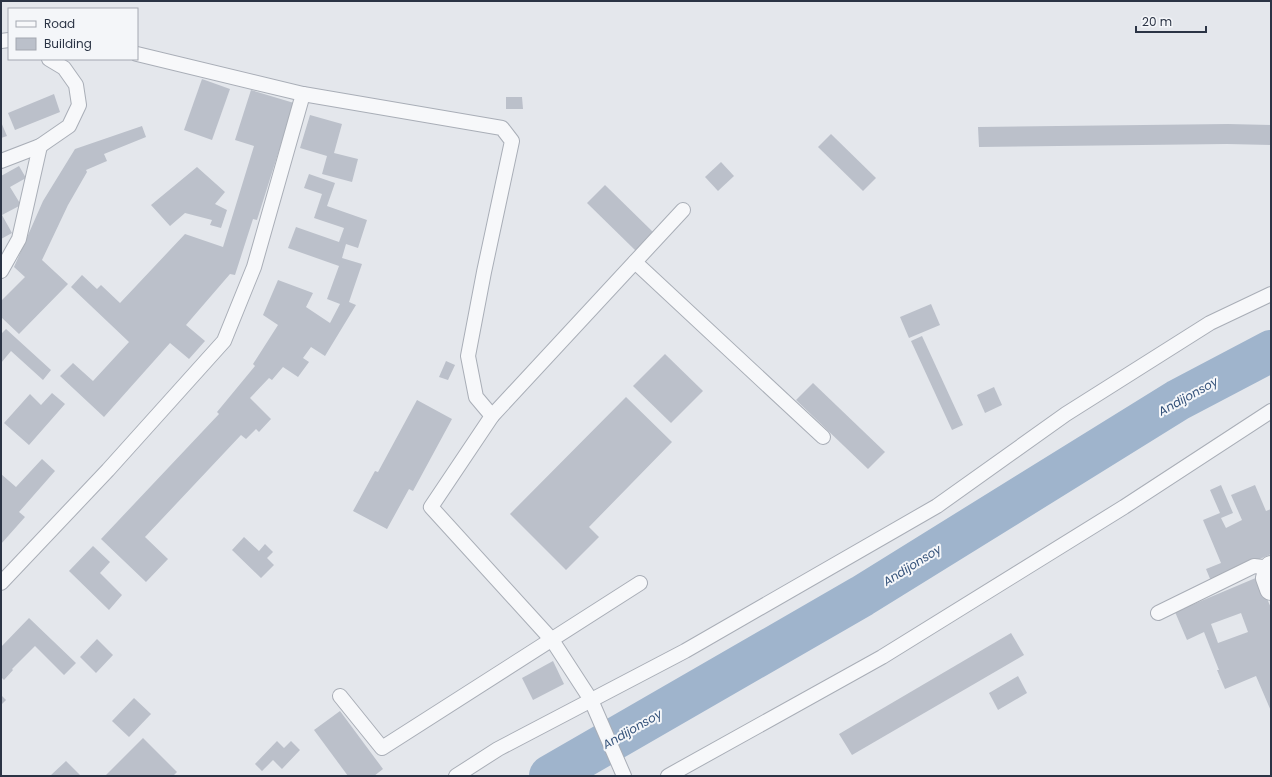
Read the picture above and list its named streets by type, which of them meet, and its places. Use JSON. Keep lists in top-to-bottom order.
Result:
{
  "water": ["Andijonsoy"],
  "legend": ["Road", "Building"],
  "scale_bar": "20 m"
}
